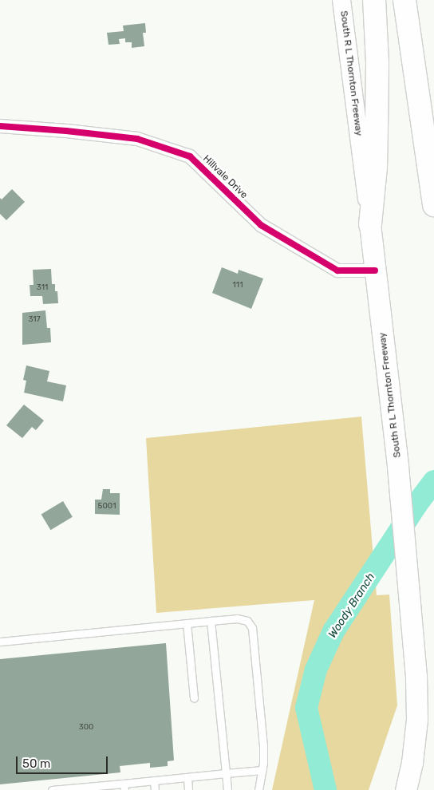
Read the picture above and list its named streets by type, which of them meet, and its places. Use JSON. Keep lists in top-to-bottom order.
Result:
{
  "streets": {
    "main road": ["South R L Thornton Freeway"],
    "street": ["Hillvale Drive"]
  },
  "crossings": [
    ["South R L Thornton Freeway", "Hillvale Drive"]
  ],
  "water": ["Woody Branch"],
  "house_numbers": [
    "111",
    "311",
    "317",
    "5001",
    "300"
  ],
  "scale_bar": "50 m"
}
